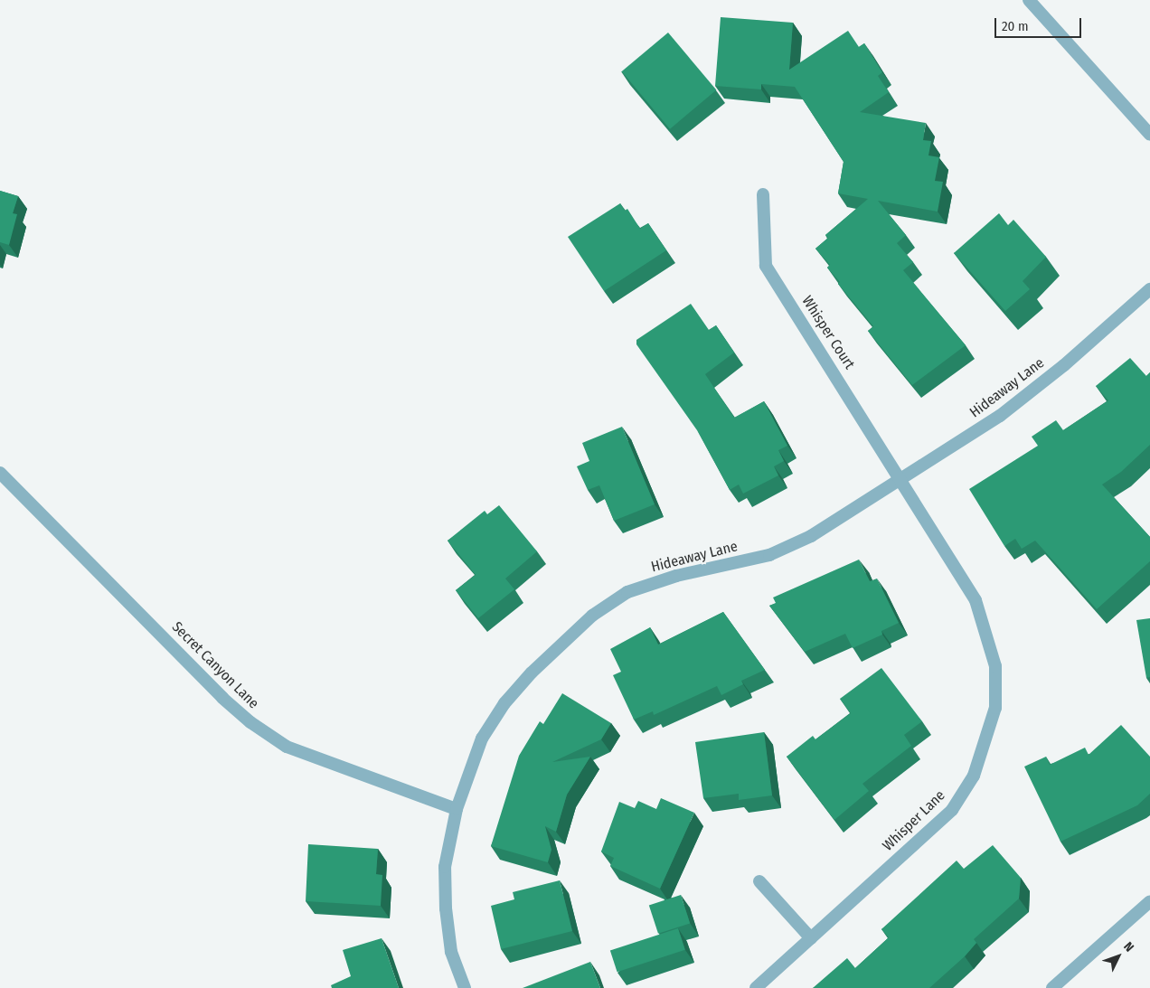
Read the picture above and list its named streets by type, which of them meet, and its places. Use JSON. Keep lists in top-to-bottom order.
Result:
{
  "streets": {
    "street": [
      "Whisper Court",
      "Hideaway Lane",
      "Secret Canyon Lane",
      "Whisper Lane"
    ]
  },
  "crossings": [
    ["Whisper Court", "Hideaway Lane"],
    ["Whisper Court", "Whisper Lane"],
    ["Hideaway Lane", "Secret Canyon Lane"],
    ["Hideaway Lane", "Whisper Lane"]
  ],
  "scale_bar": "20 m",
  "north": "top right"
}
